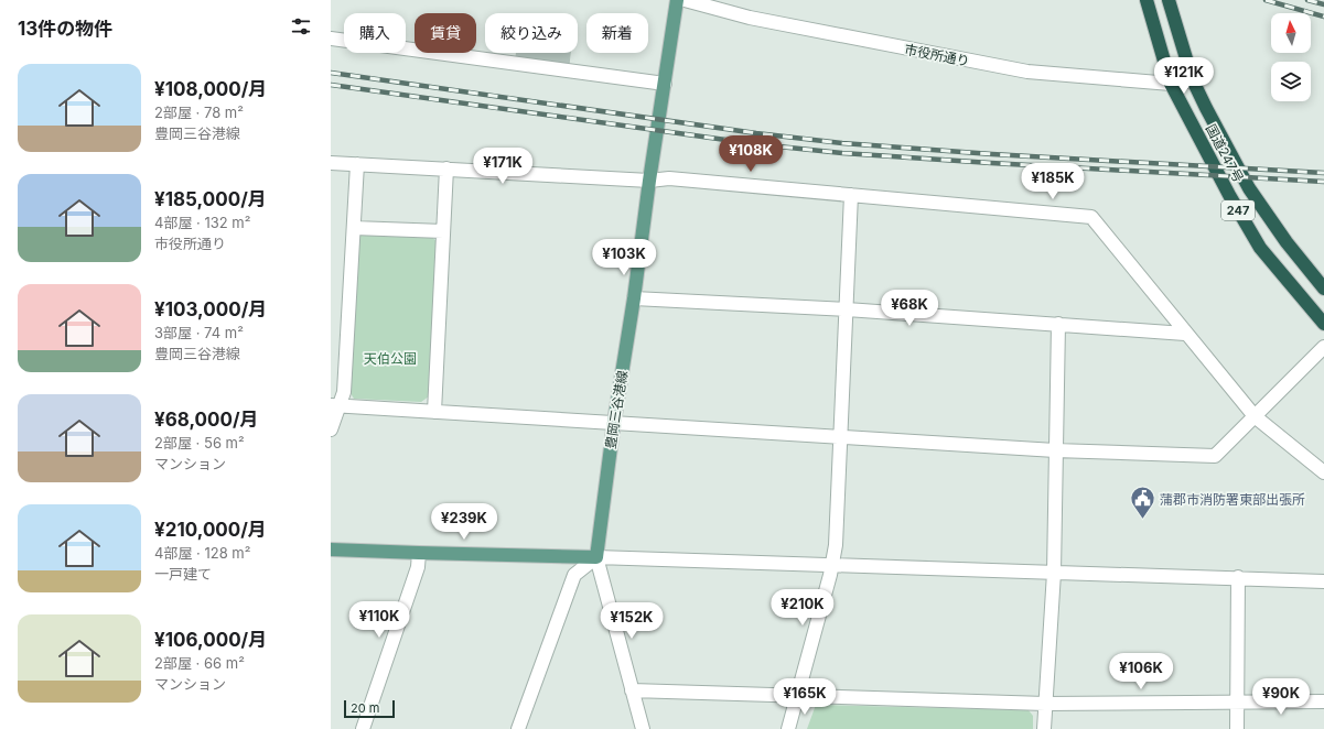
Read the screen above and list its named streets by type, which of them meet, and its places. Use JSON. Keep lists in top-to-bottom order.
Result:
{
  "streets": {
    "highway": ["国道247号", "247"],
    "main road": ["豊岡三谷港線"],
    "street": ["市役所通り"]
  },
  "crossings": [
    ["市役所通り", "国道247号"]
  ],
  "parks": ["天伯公園"],
  "places": {
    "public building": ["蒲郡市消防署東部出張所"]
  },
  "scale_bar": "20 m",
  "north": "top",
  "page": {
    "heading": "13件の物件",
    "chip": [
      "購入",
      "賃貸",
      "絞り込み",
      "新着"
    ],
    "list": [
      {
        "name": "¥108,000/月",
        "note": "2部屋 · 78 m² · 豊岡三谷港線"
      },
      {
        "name": "¥185,000/月",
        "note": "4部屋 · 132 m² · 市役所通り"
      },
      {
        "name": "¥103,000/月",
        "note": "3部屋 · 74 m² · 豊岡三谷港線"
      },
      {
        "name": "¥68,000/月",
        "note": "2部屋 · 56 m² · マンション"
      },
      {
        "name": "¥210,000/月",
        "note": "4部屋 · 128 m² · 一戸建て"
      },
      {
        "name": "¥106,000/月",
        "note": "2部屋 · 66 m² · マンション"
      }
    ],
    "price": [
      "¥121K",
      "¥108K",
      "¥171K",
      "¥185K",
      "¥103K",
      "¥68K",
      "¥239K",
      "¥210K",
      "¥110K",
      "¥152K",
      "¥106K",
      "¥165K",
      "¥90K"
    ],
    "scale": "20 m"
  }
}
